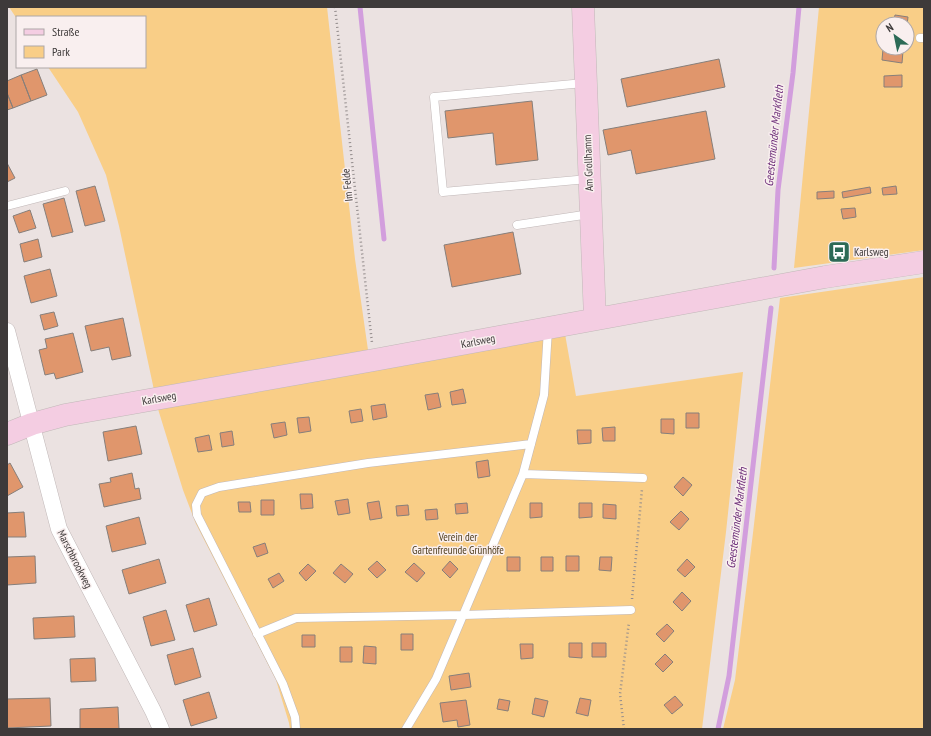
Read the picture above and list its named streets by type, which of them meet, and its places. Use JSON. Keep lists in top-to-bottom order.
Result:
{
  "streets": {
    "street": ["Am Grollhamm", "Karlsweg", "Marschbrookweg"],
    "path": ["Im Felde"]
  },
  "crossings": [
    ["Am Grollhamm", "Karlsweg"],
    ["Im Felde", "Karlsweg"],
    ["Karlsweg", "Marschbrookweg"]
  ],
  "water": ["Geestemünder Markfleth"],
  "parks": ["Verein der Gartenfreunde Grünhöfe"],
  "places": {
    "bus stop": ["Karlsweg"]
  },
  "legend": ["Straße", "Park"],
  "north": "top left"
}
